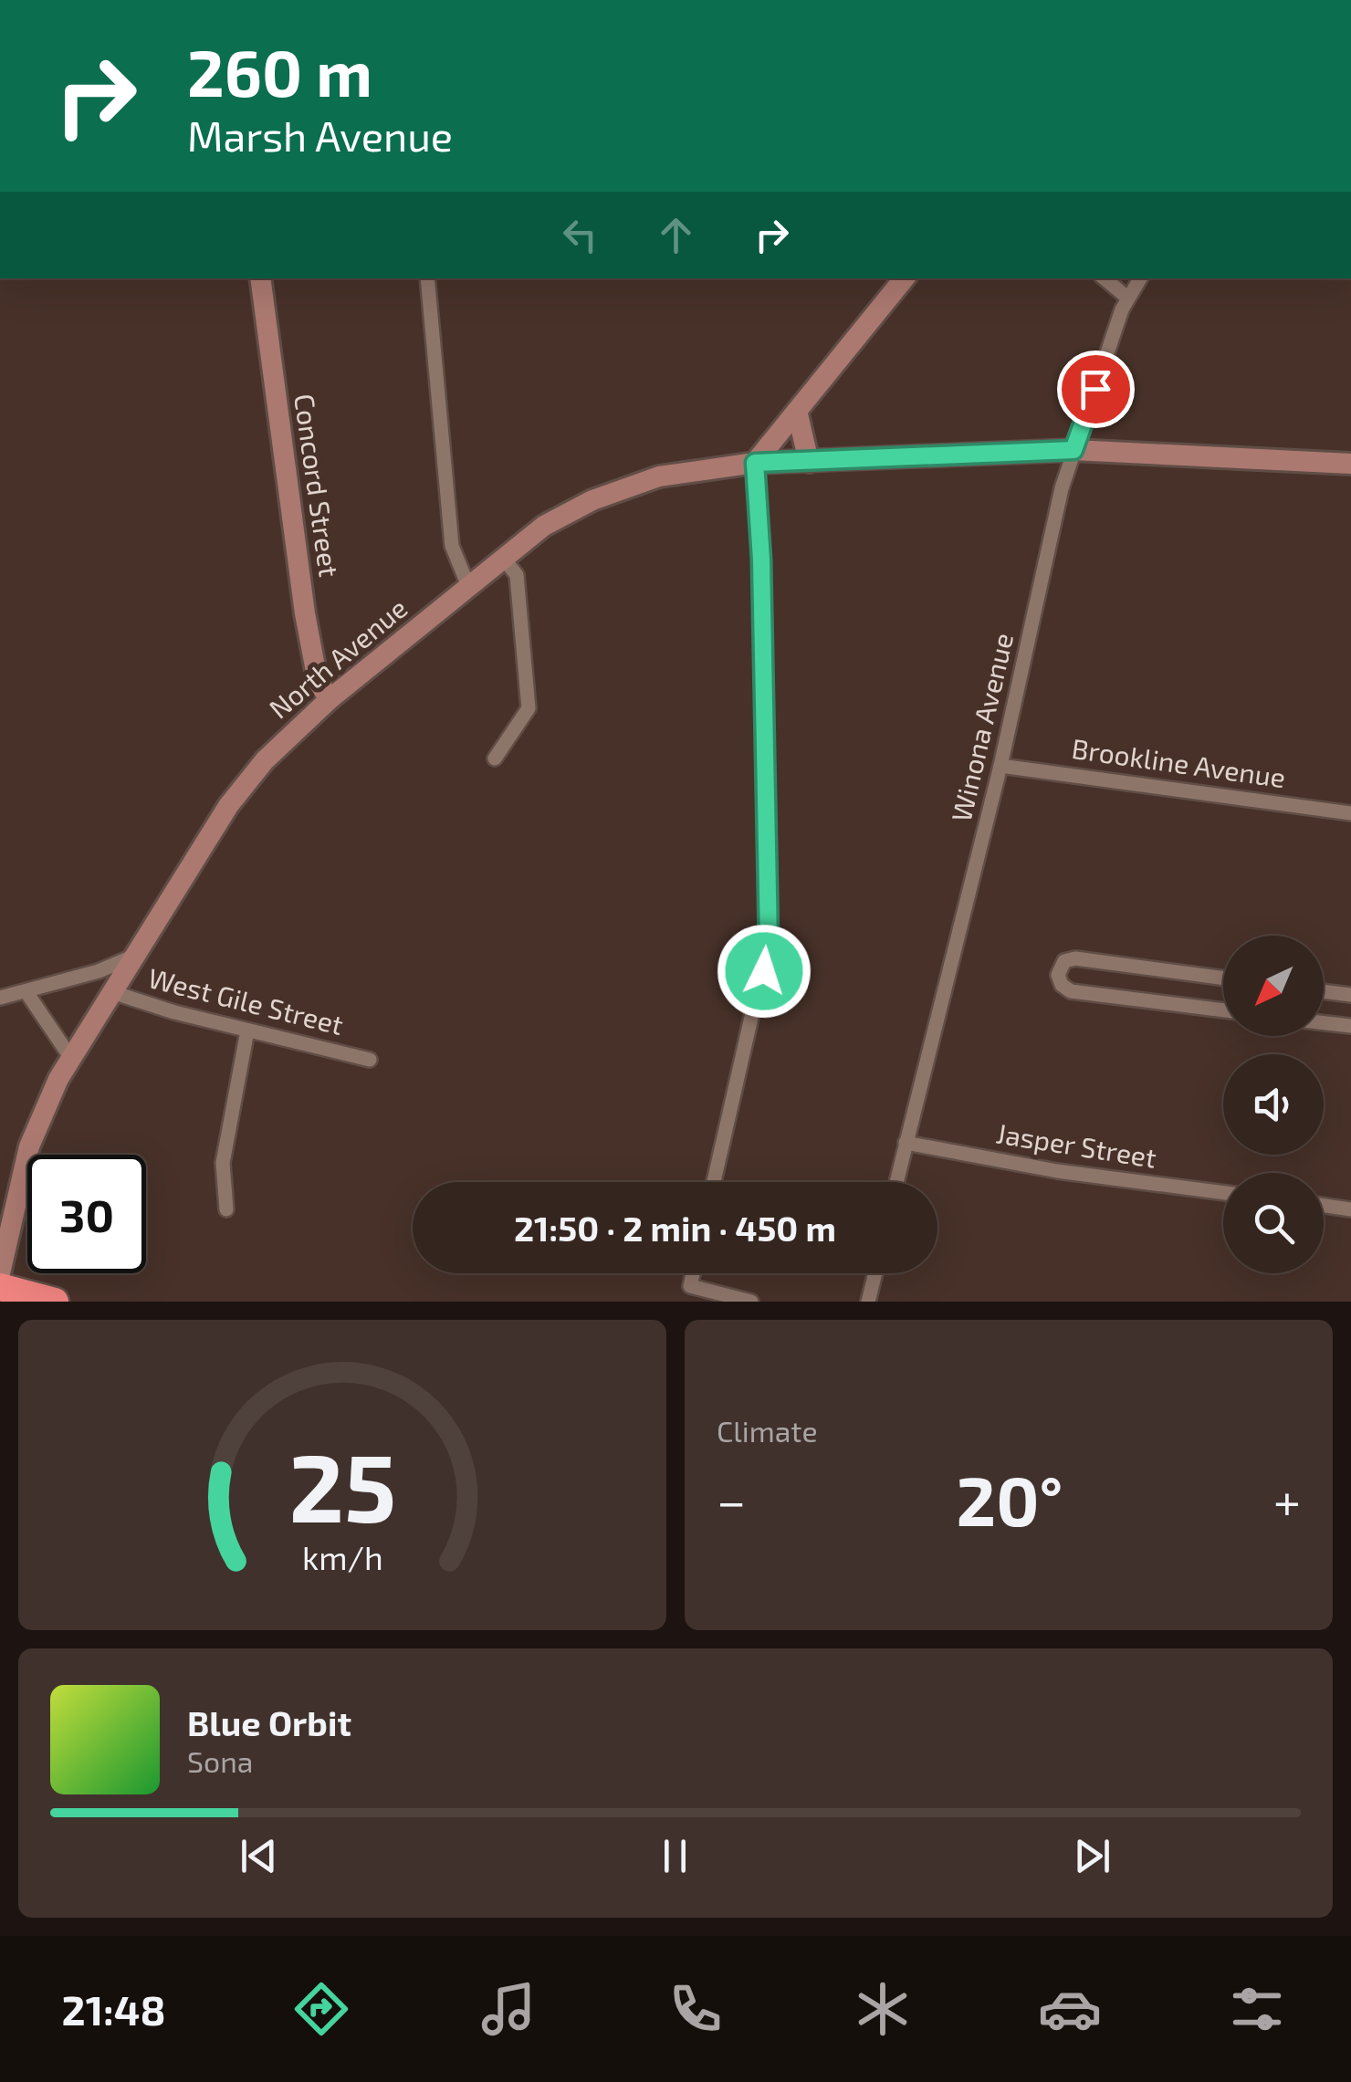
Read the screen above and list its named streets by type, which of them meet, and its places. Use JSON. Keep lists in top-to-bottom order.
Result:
{
  "streets": {
    "main road": ["Concord Street", "North Avenue"],
    "street": [
      "Winona Avenue",
      "Brookline Avenue",
      "West Gile Street",
      "Jasper Street"
    ]
  },
  "crossings": [
    ["Concord Street", "North Avenue"],
    ["North Avenue", "Winona Avenue"],
    ["North Avenue", "West Gile Street"],
    ["Winona Avenue", "Brookline Avenue"],
    ["Winona Avenue", "Jasper Street"]
  ],
  "north": "bottom left",
  "page": {
    "turn": ["260 m", "Marsh Avenue"],
    "limit": "30",
    "trip": "21:50 · 2 min · 450 m",
    "tile": "Climate",
    "heat": ["−", "20°", "+"],
    "song": ["Blue Orbit", "Sona"],
    "tabs": "21:48",
    "gauge": ["25", "km/h"]
  }
}
